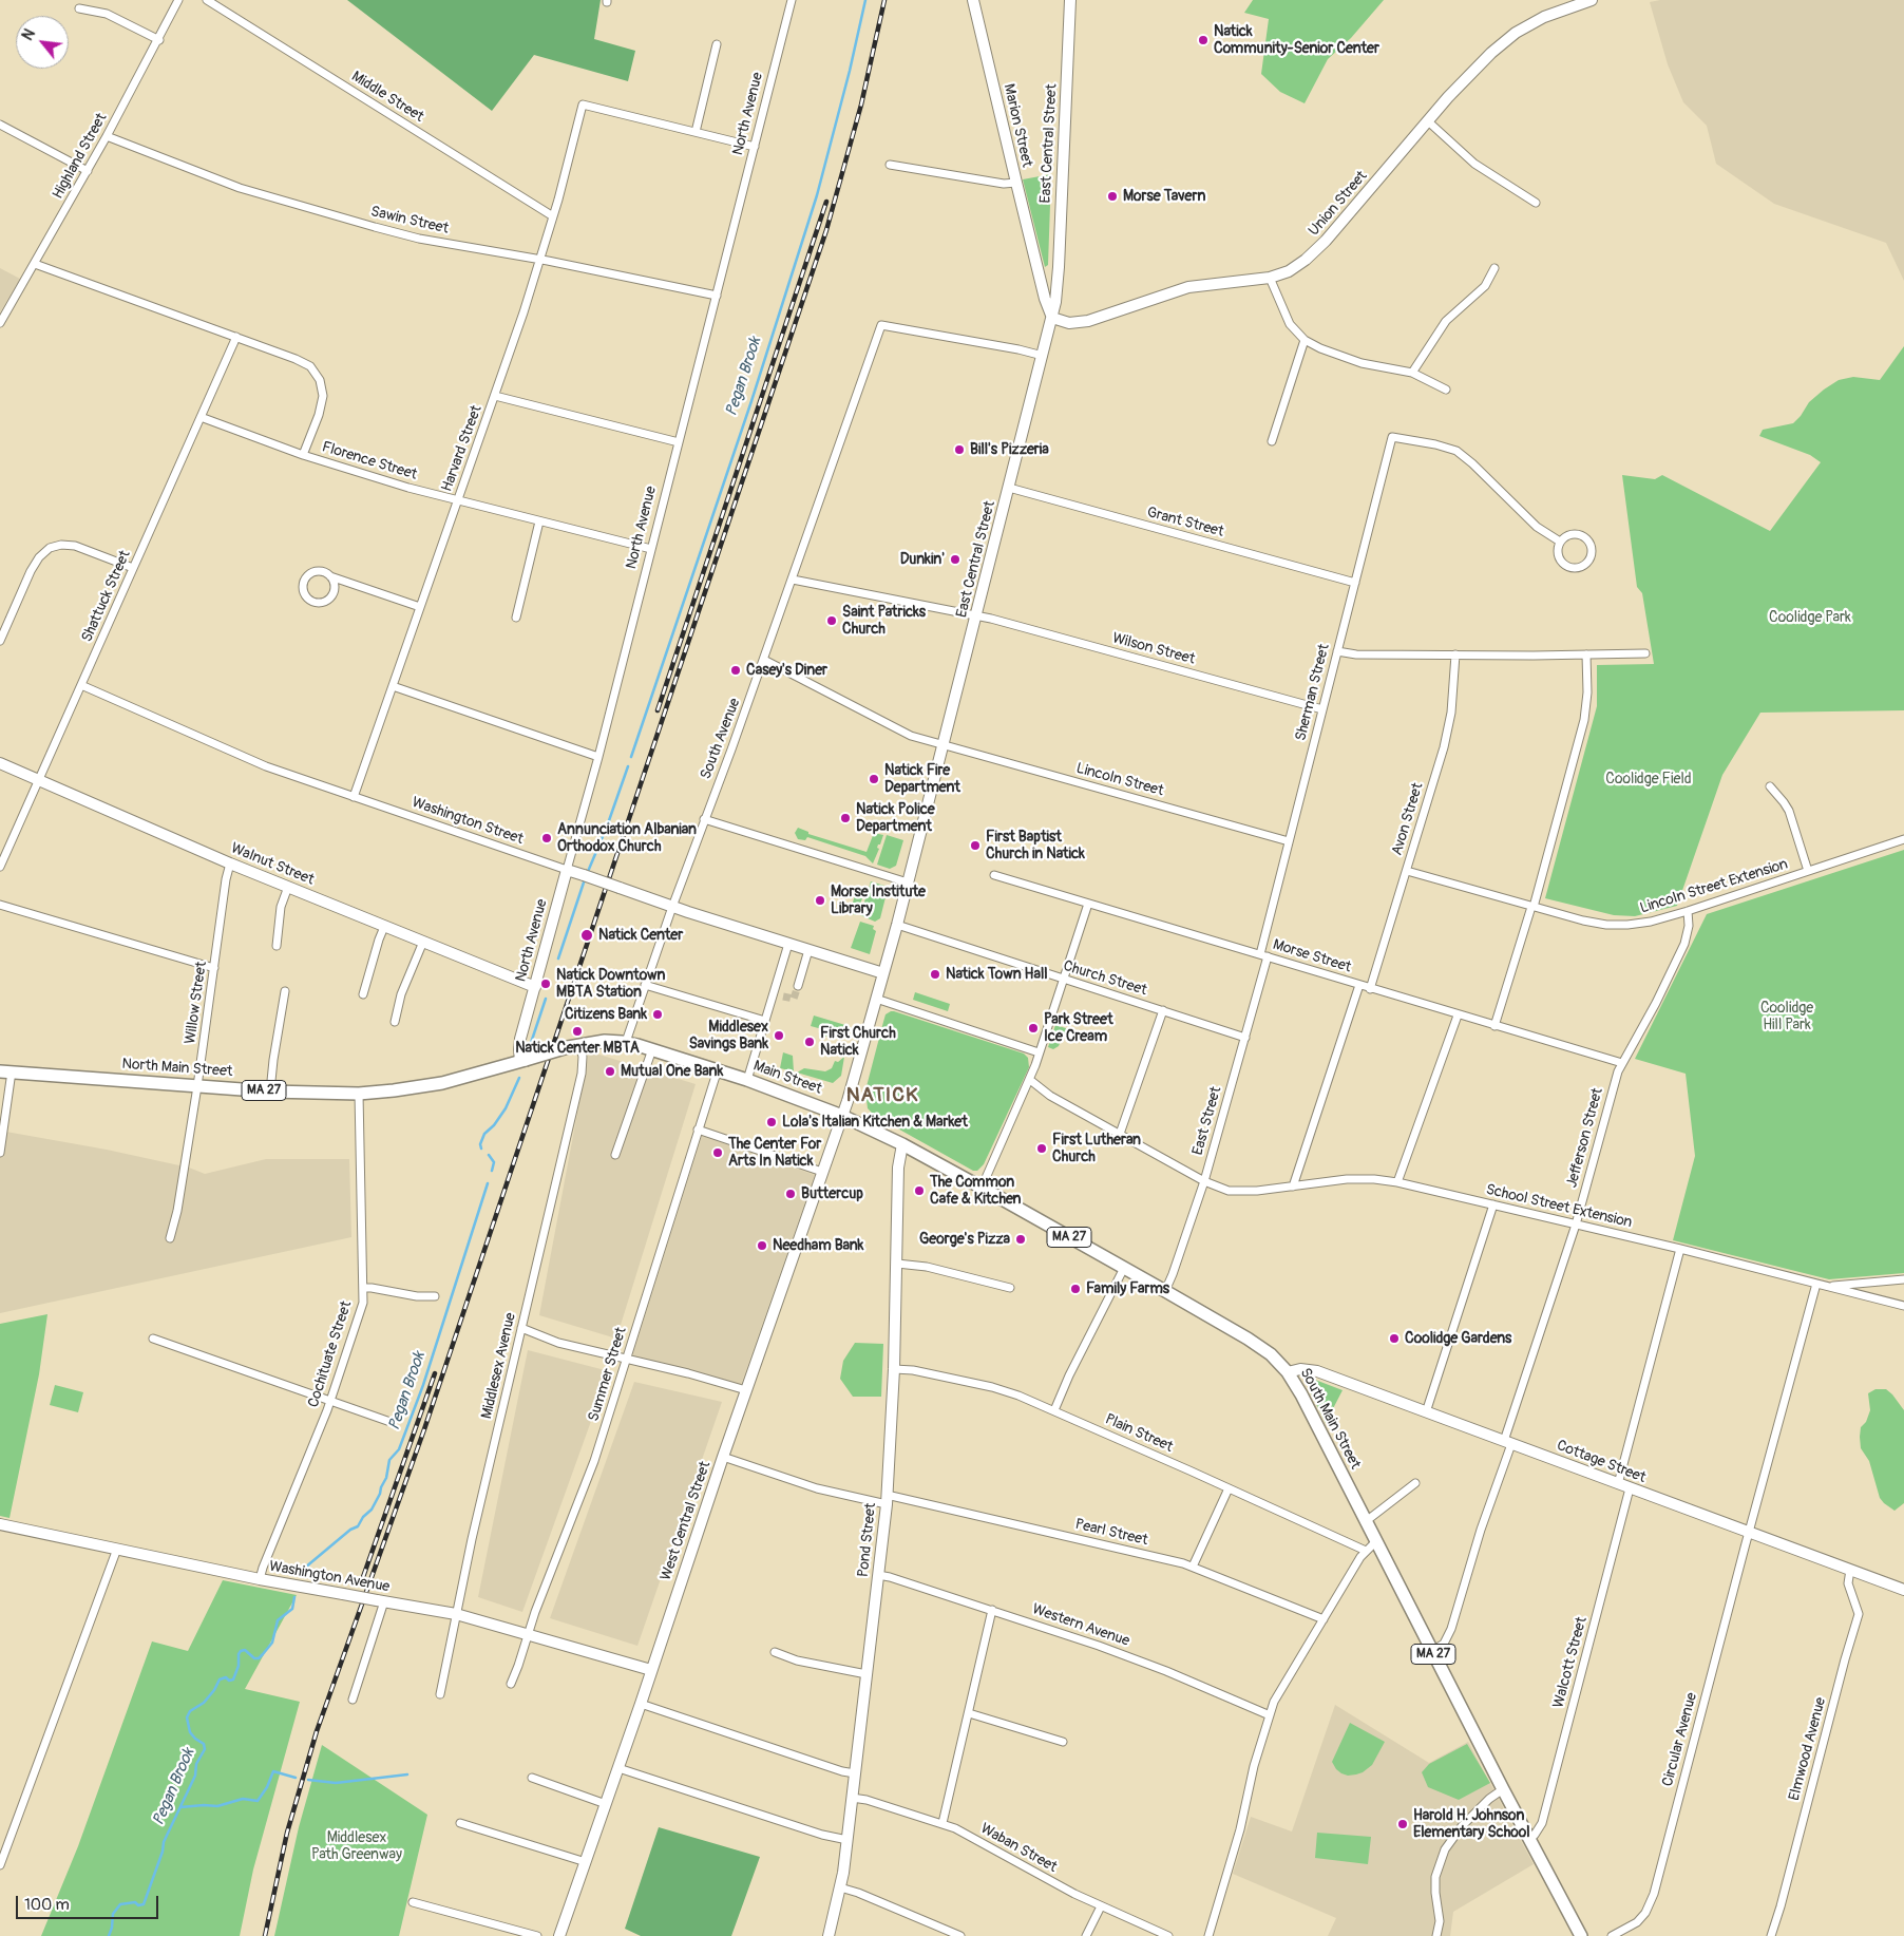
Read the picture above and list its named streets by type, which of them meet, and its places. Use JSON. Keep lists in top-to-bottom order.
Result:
{
  "streets": {
    "main road": [
      "North Main Street",
      "Main Street",
      "MA 27",
      "South Main Street"
    ],
    "street": [
      "Middle Street",
      "North Avenue",
      "Marion Street",
      "East Central Street",
      "Highland Street",
      "Union Street",
      "Sawin Street",
      "Harvard Street",
      "Florence Street",
      "Grant Street",
      "Shattuck Street",
      "Wilson Street",
      "Sherman Street",
      "South Avenue",
      "Lincoln Street",
      "Avon Street",
      "Washington Street",
      "Walnut Street",
      "Lincoln Street Extension",
      "Morse Street",
      "Church Street",
      "Willow Street",
      "East Street",
      "Jefferson Street",
      "School Street Extension",
      "Cochituate Street",
      "Middlesex Avenue",
      "Summer Street",
      "Plain Street",
      "Cottage Street",
      "West Central Street",
      "Pearl Street",
      "Pond Street",
      "Washington Avenue",
      "Western Avenue",
      "Walcott Street",
      "Circular Avenue",
      "Elmwood Avenue",
      "Waban Street"
    ]
  },
  "crossings": [
    ["Middle Street", "Harvard Street"],
    ["North Avenue", "Sawin Street"],
    ["North Avenue", "Florence Street"],
    ["North Avenue", "Washington Street"],
    ["North Avenue", "Walnut Street"],
    ["North Avenue", "North Main Street"],
    ["Marion Street", "East Central Street"],
    ["Marion Street", "Union Street"],
    ["East Central Street", "Union Street"],
    ["East Central Street", "Grant Street"],
    ["East Central Street", "Wilson Street"],
    ["East Central Street", "South Avenue"],
    ["East Central Street", "Lincoln Street"],
    ["East Central Street", "Washington Street"],
    ["East Central Street", "Church Street"],
    ["East Central Street", "Main Street"],
    ["East Central Street", "South Main Street"],
    ["East Central Street", "West Central Street"],
    ["Highland Street", "Sawin Street"],
    ["Highland Street", "Florence Street"],
    ["Sawin Street", "Harvard Street"],
    ["Harvard Street", "Florence Street"],
    ["Harvard Street", "Washington Street"],
    ["Florence Street", "Shattuck Street"],
    ["Grant Street", "Sherman Street"],
    ["Shattuck Street", "Washington Street"],
    ["Shattuck Street", "Walnut Street"],
    ["Wilson Street", "Sherman Street"],
    ["Wilson Street", "South Avenue"],
    ["Sherman Street", "Lincoln Street"],
    ["Sherman Street", "Morse Street"],
    ["Sherman Street", "East Street"],
    ["South Avenue", "Lincoln Street"],
    ["South Avenue", "Washington Street"],
    ["South Avenue", "Main Street"],
    ["Avon Street", "Lincoln Street Extension"],
    ["Avon Street", "Morse Street"],
    ["Walnut Street", "Willow Street"],
    ["Lincoln Street Extension", "Jefferson Street"],
    ["Morse Street", "East Street"],
    ["Morse Street", "Jefferson Street"],
    ["Church Street", "East Street"],
    ["Willow Street", "North Main Street"],
    ["North Main Street", "Main Street"],
    ["North Main Street", "Cochituate Street"],
    ["North Main Street", "Middlesex Avenue"],
    ["Main Street", "Middlesex Avenue"],
    ["Main Street", "Summer Street"],
    ["Main Street", "South Main Street"],
    ["Main Street", "West Central Street"],
    ["East Street", "School Street Extension"],
    ["East Street", "South Main Street"],
    ["Jefferson Street", "School Street Extension"],
    ["Jefferson Street", "South Main Street"],
    ["Jefferson Street", "Cottage Street"],
    ["School Street Extension", "Circular Avenue"],
    ["Cochituate Street", "Washington Avenue"],
    ["Middlesex Avenue", "Washington Avenue"],
    ["Summer Street", "Washington Avenue"],
    ["South Main Street", "Cottage Street"],
    ["South Main Street", "West Central Street"],
    ["South Main Street", "Pond Street"],
    ["South Main Street", "Walcott Street"],
    ["Plain Street", "Pond Street"],
    ["Cottage Street", "Walcott Street"],
    ["Cottage Street", "Circular Avenue"],
    ["Cottage Street", "Elmwood Avenue"],
    ["West Central Street", "Pearl Street"],
    ["West Central Street", "Washington Avenue"],
    ["Pearl Street", "Pond Street"],
    ["Pond Street", "Western Avenue"],
    ["Pond Street", "Waban Street"]
  ],
  "districts": ["NATICK"],
  "water": ["Pegan Brook"],
  "parks": [
    "Coolidge Park",
    "Coolidge Field",
    "Coolidge Hill Park",
    "Middlesex Path Greenway"
  ],
  "places": [
    "Natick Community-Senior Center",
    "Morse Tavern",
    "Bill's Pizzeria",
    "Dunkin'",
    "Saint Patricks Church",
    "Casey's Diner",
    "Natick Fire Department",
    "Natick Police Department",
    "Annunciation Albanian Orthodox Church",
    "First Baptist Church in Natick",
    "Morse Institute Library",
    "Natick Center",
    "Natick Town Hall",
    "Natick Downtown MBTA Station",
    "Citizens Bank",
    "Park Street Ice Cream",
    "Natick Center MBTA",
    "Middlesex Savings Bank",
    "First Church Natick",
    "Mutual One Bank",
    "Lola's Italian Kitchen & Market",
    "First Lutheran Church",
    "The Center For Arts In Natick",
    "The Common Cafe & Kitchen",
    "Buttercup",
    "George's Pizza",
    "Needham Bank",
    "Family Farms",
    "Coolidge Gardens",
    "Harold H. Johnson Elementary School"
  ],
  "scale_bar": "100 m",
  "north": "top left"
}
